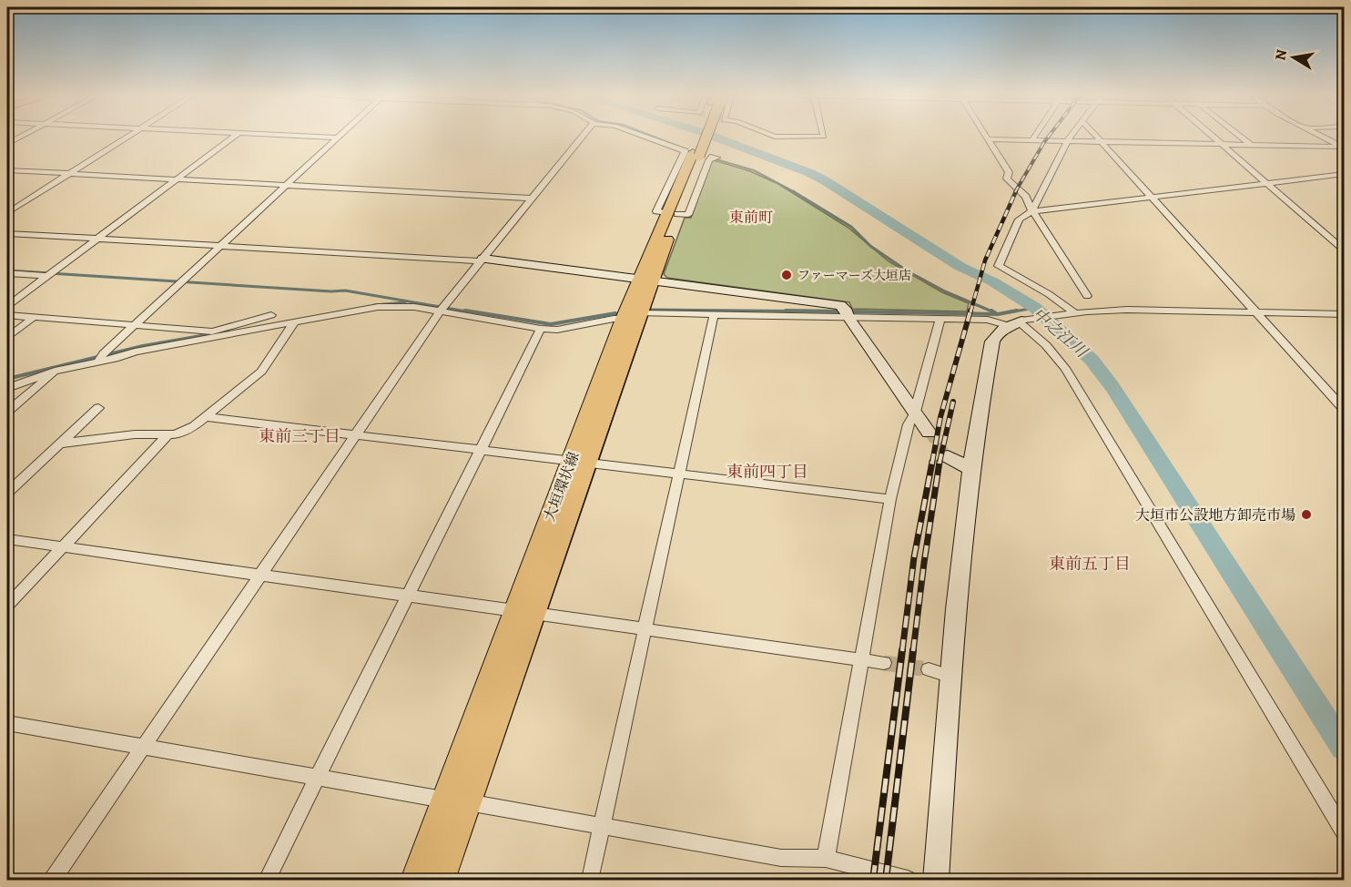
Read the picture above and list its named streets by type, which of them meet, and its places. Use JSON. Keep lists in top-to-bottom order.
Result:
{
  "streets": {
    "main road": ["大垣環状線"]
  },
  "districts": [
    "東前町",
    "東前三丁目",
    "東前四丁目",
    "東前五丁目"
  ],
  "water": ["中之江川"],
  "places": ["ファーマーズ大垣店", "大垣市公設地方卸売市場"],
  "north": "left"
}
